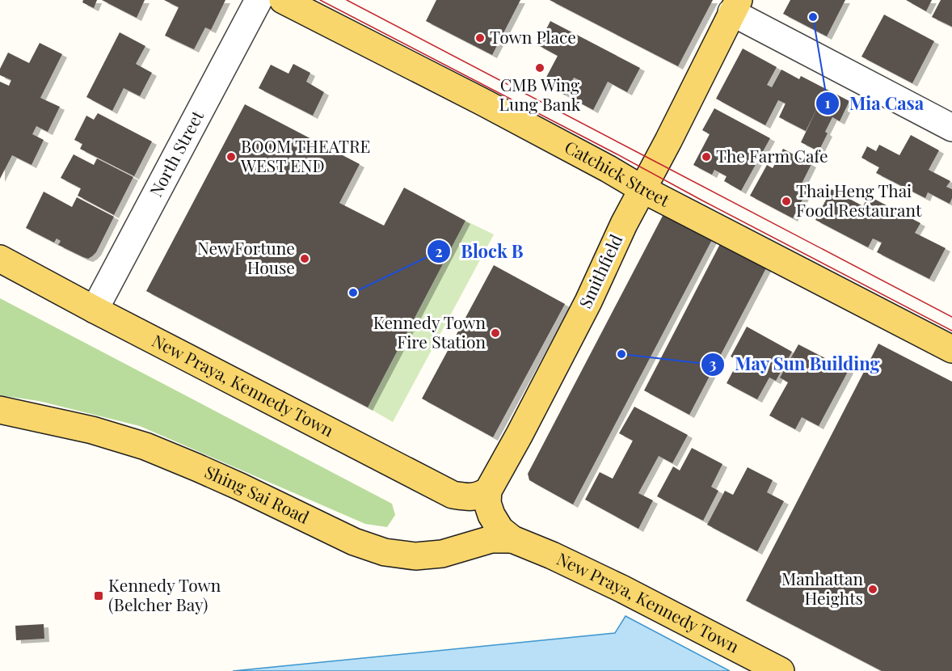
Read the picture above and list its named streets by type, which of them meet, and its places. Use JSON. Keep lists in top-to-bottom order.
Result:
{
  "streets": {
    "main road": [
      "Catchick Street",
      "Smithfield",
      "New Praya, Kennedy Town",
      "Shing Sai Road"
    ],
    "street": ["North Street"]
  },
  "crossings": [
    ["North Street", "New Praya, Kennedy Town"],
    ["Catchick Street", "Smithfield"],
    ["Smithfield", "New Praya, Kennedy Town"],
    ["New Praya, Kennedy Town", "Shing Sai Road"]
  ],
  "places": {
    "other": [
      "Mia Casa",
      "Town Place",
      "CMB Wing Lung Bank",
      "BOOM THEATRE WEST END",
      "The Farm Cafe",
      "Thai Heng Thai Food Restaurant",
      "New Fortune House",
      "Block B",
      "Kennedy Town Fire Station",
      "May Sun Building",
      "Manhattan Heights"
    ],
    "transit": ["Kennedy Town (Belcher Bay)"]
  }
}
